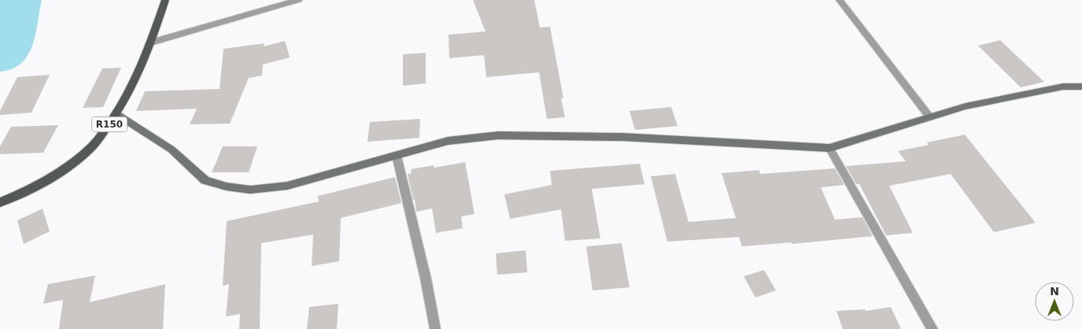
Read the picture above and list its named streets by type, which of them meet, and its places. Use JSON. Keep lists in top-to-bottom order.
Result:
{
  "streets": {
    "main road": ["R150"]
  },
  "north": "top"
}
